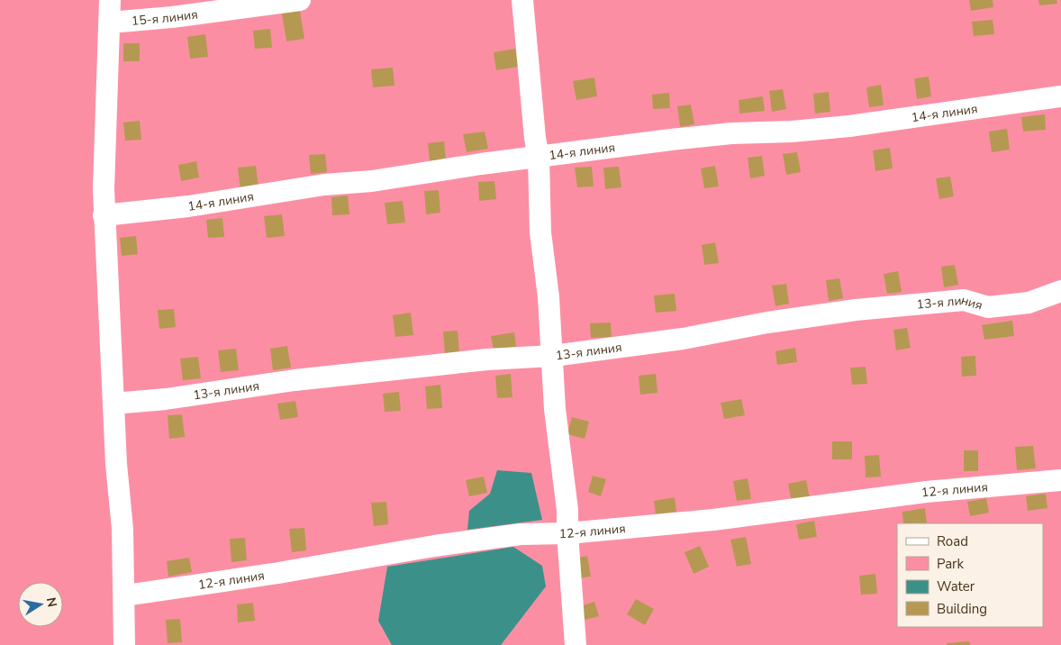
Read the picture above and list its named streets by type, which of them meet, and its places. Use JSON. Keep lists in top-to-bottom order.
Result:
{
  "streets": {
    "street": [
      "15-я линия",
      "14-я линия",
      "13-я линия",
      "12-я линия"
    ]
  },
  "legend": [
    "Road",
    "Park",
    "Water",
    "Building"
  ],
  "north": "right"
}
